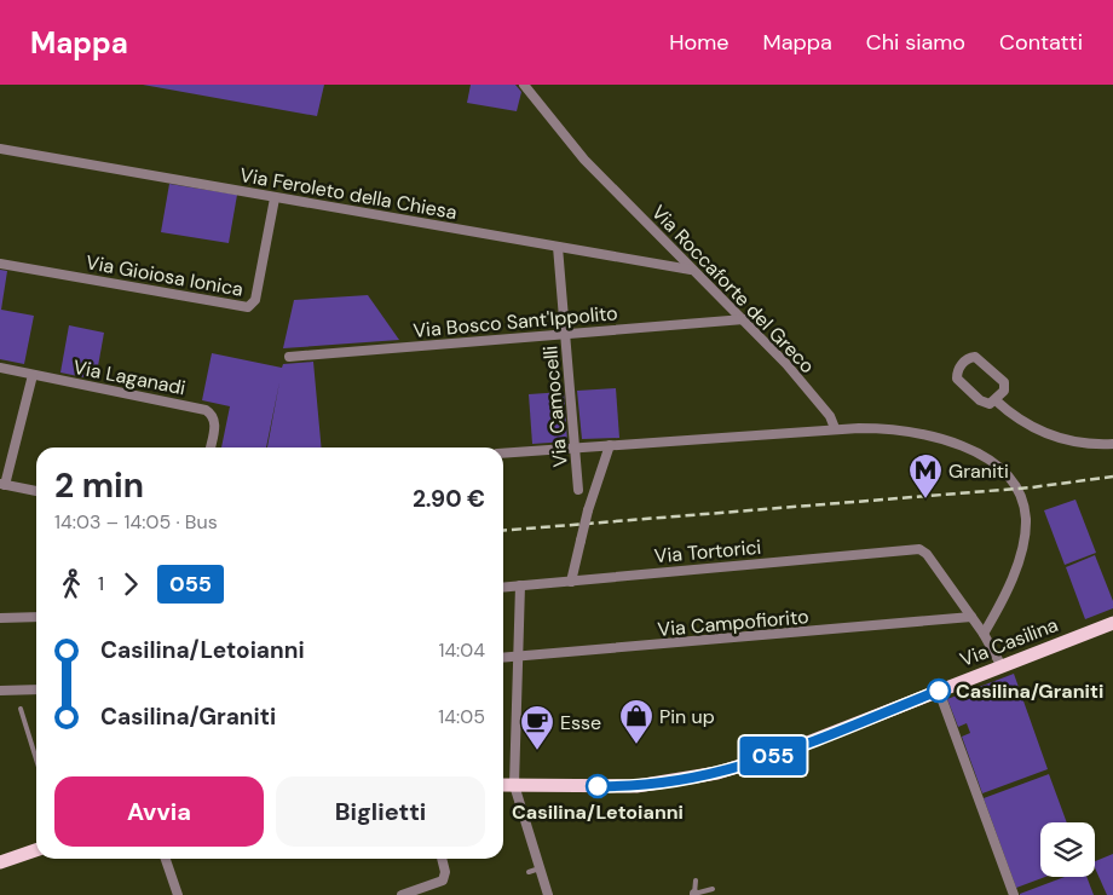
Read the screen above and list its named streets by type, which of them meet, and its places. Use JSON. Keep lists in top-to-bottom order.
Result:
{
  "streets": {
    "main road": ["Via Casilina"],
    "street": [
      "Via Feroleto della Chiesa",
      "Via Gioiosa Ionica",
      "Via Roccaforte del Greco",
      "Via Bosco Sant'Ippolito",
      "Via Laganadi",
      "Via Camocelli",
      "Via Tortorici",
      "Via Campofiorito"
    ]
  },
  "crossings": [
    ["Via Feroleto della Chiesa", "Via Gioiosa Ionica"],
    ["Via Feroleto della Chiesa", "Via Roccaforte del Greco"],
    ["Via Feroleto della Chiesa", "Via Camocelli"],
    ["Via Roccaforte del Greco", "Via Bosco Sant'Ippolito"],
    ["Via Bosco Sant'Ippolito", "Via Camocelli"],
    ["Via Tortorici", "Via Campofiorito"]
  ],
  "places": {
    "metro station": ["Graniti"],
    "other": ["Casilina/Graniti", "Casilina/Letoianni"],
    "shop": ["Pin up"],
    "cafe": ["Esse"]
  },
  "lines": ["bus line 055"],
  "page": {
    "header": "Mappa",
    "nav": [
      "Home",
      "Mappa",
      "Chi siamo",
      "Contatti"
    ],
    "on_map": "055",
    "heading": ["2 min", "14:03 – 14:05 · Bus", "2.90 €"],
    "legs": ["1", "055"],
    "list": [
      {
        "name": "Casilina/Letoianni",
        "value": "14:04"
      },
      {
        "name": "Casilina/Graniti",
        "value": "14:05"
      }
    ],
    "buttons": ["Avvia", "Biglietti"]
  }
}
